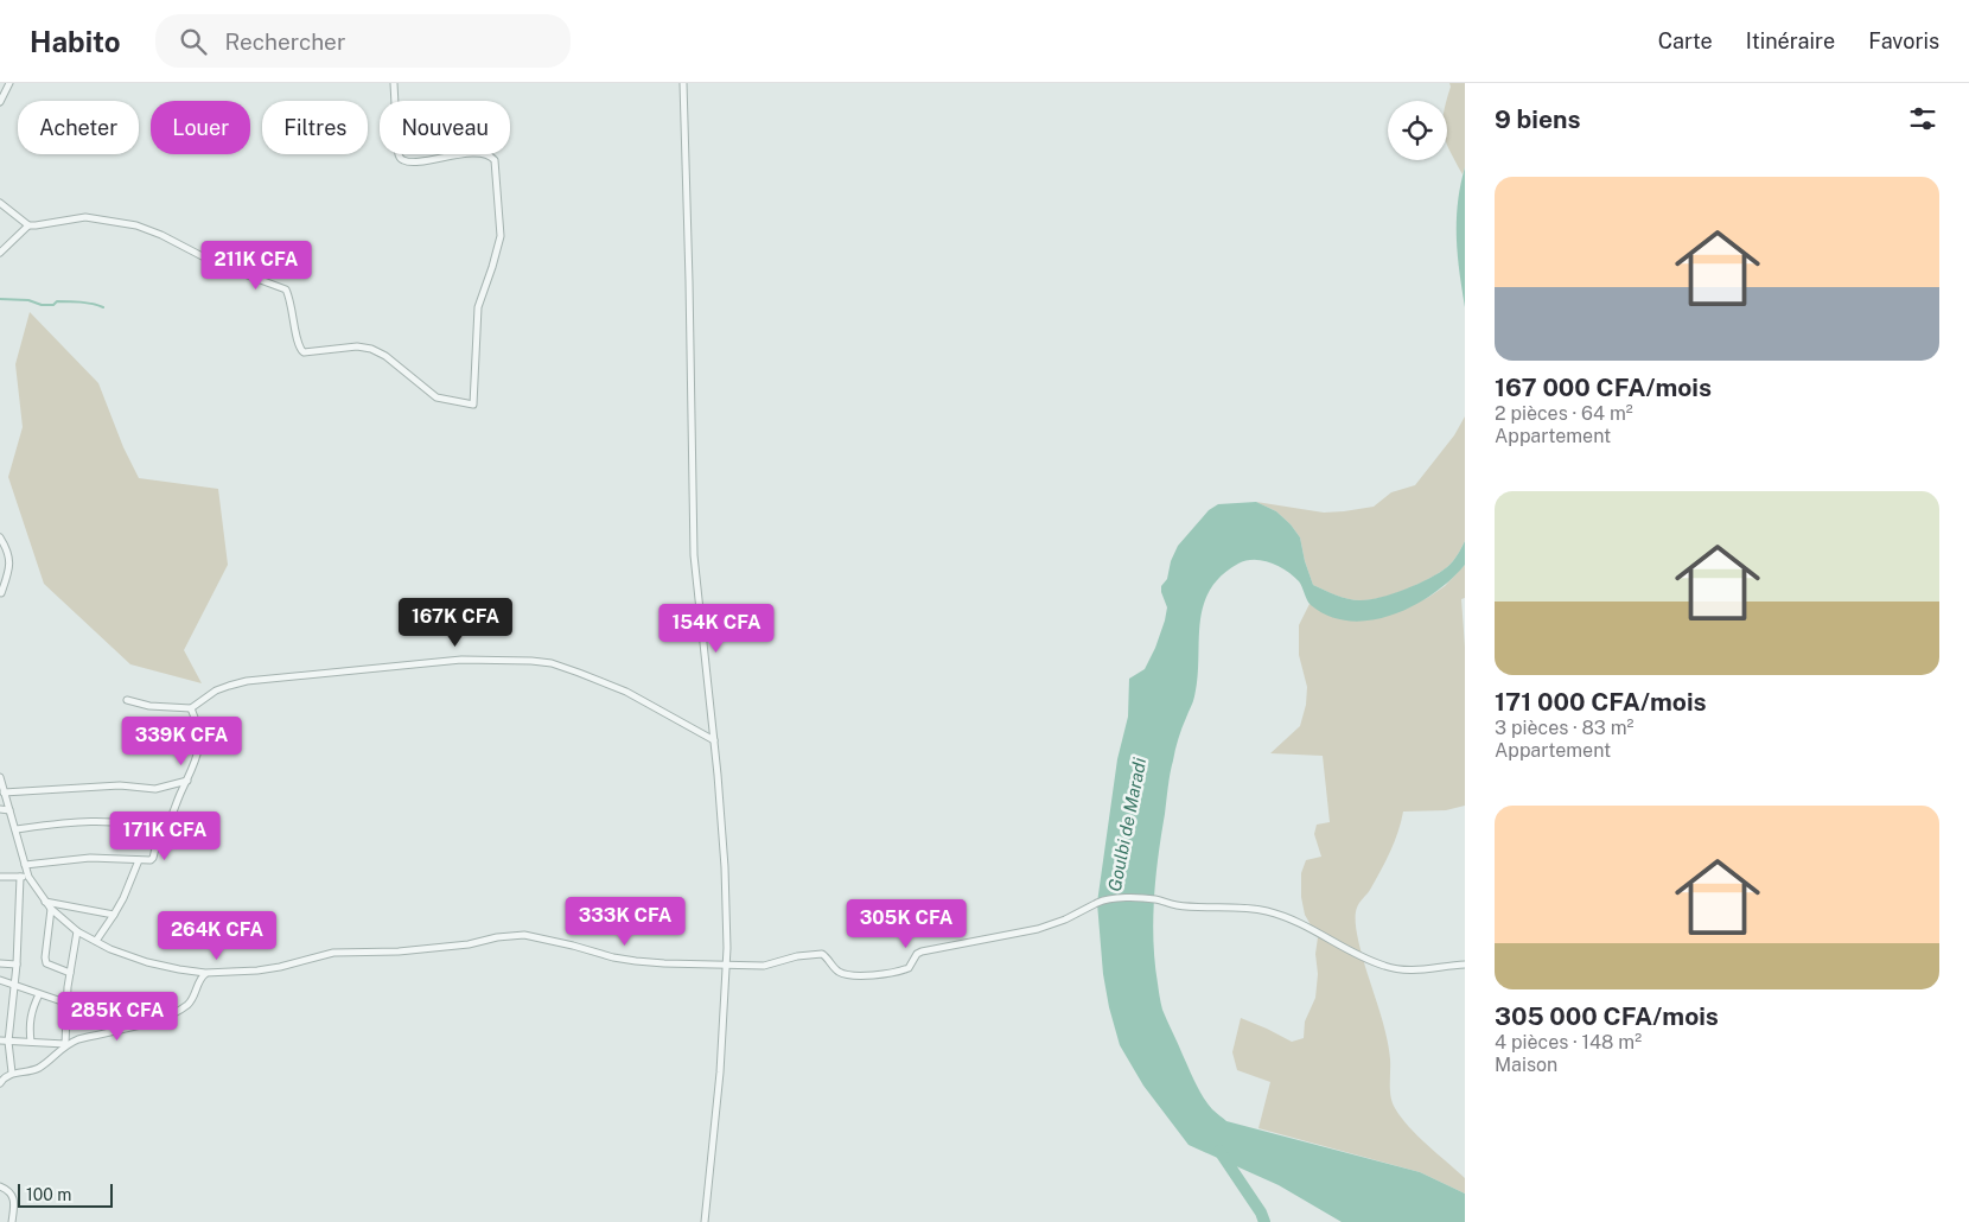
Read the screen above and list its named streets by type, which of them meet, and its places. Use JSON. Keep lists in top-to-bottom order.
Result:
{
  "water": ["Goulbi de Maradi"],
  "scale_bar": "100 m",
  "page": {
    "header": "Habito",
    "search": "Rechercher",
    "nav": ["Carte", "Itinéraire", "Favoris"],
    "heading": "9 biens",
    "chip": [
      "Acheter",
      "Louer",
      "Filtres",
      "Nouveau"
    ],
    "list": [
      {
        "name": "167 000 CFA/mois",
        "note": "2 pièces · 64 m² · Appartement"
      },
      {
        "name": "171 000 CFA/mois",
        "note": "3 pièces · 83 m² · Appartement"
      },
      {
        "name": "305 000 CFA/mois",
        "note": "4 pièces · 148 m² · Maison"
      }
    ],
    "price": [
      "211K CFA",
      "167K CFA",
      "154K CFA",
      "339K CFA",
      "171K CFA",
      "333K CFA",
      "305K CFA",
      "264K CFA",
      "285K CFA"
    ],
    "scale": "100 m"
  }
}
